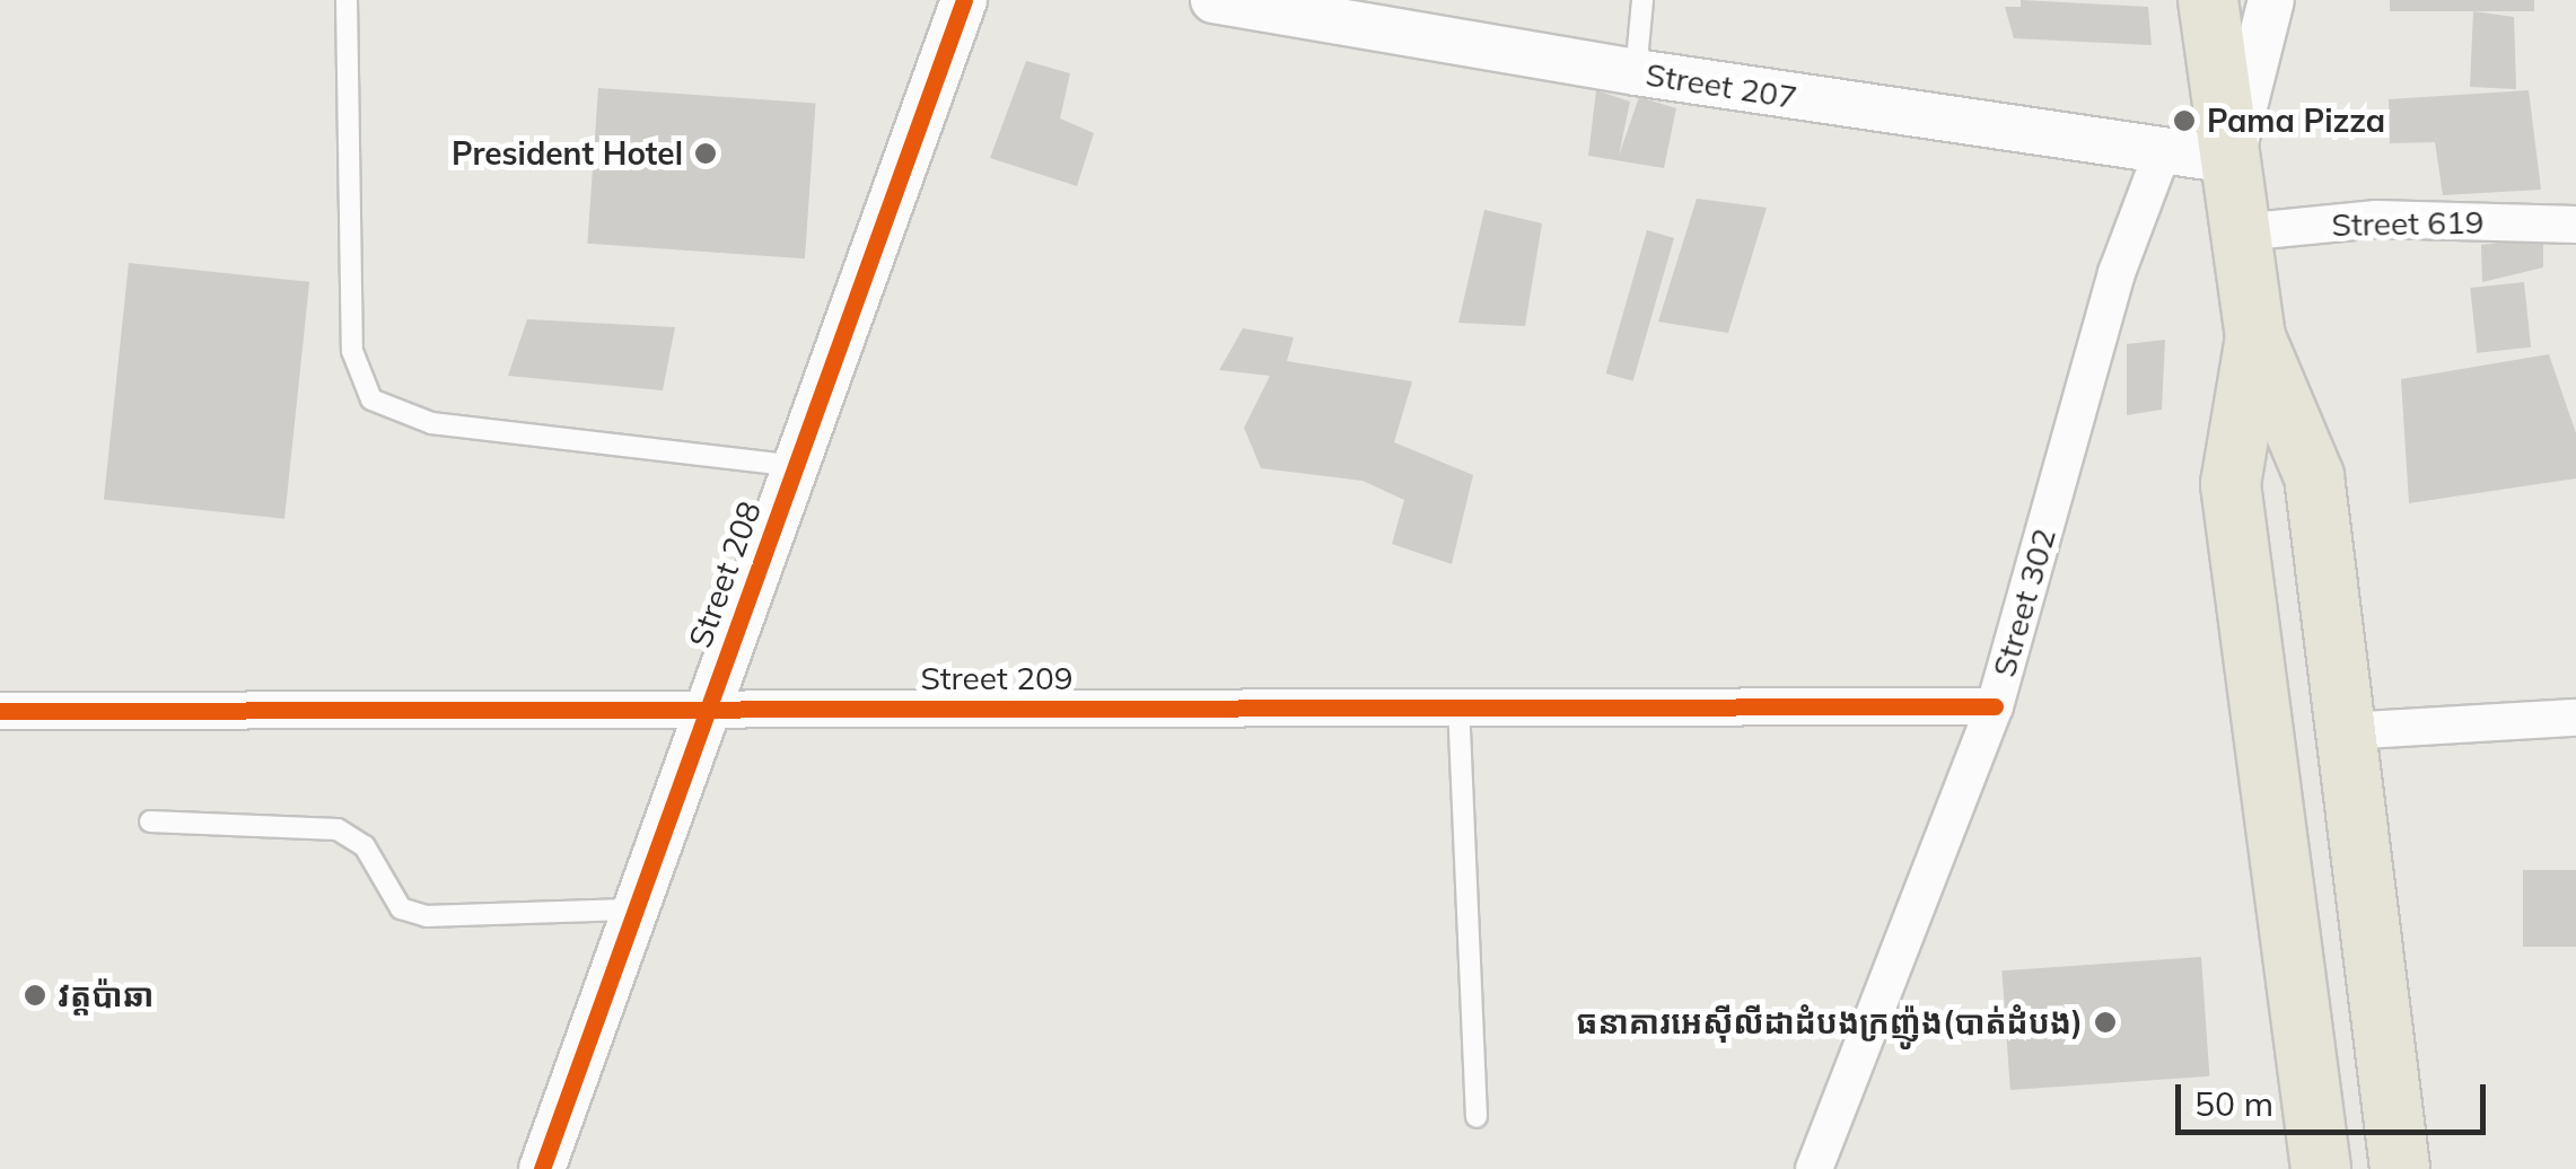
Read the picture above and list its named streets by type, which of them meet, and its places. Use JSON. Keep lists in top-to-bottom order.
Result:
{
  "streets": {
    "street": [
      "Street 207",
      "Street 619",
      "Street 208",
      "Street 302",
      "Street 209"
    ]
  },
  "crossings": [
    ["Street 207", "Street 302"],
    ["Street 208", "Street 209"],
    ["Street 302", "Street 209"]
  ],
  "places": [
    "Pama Pizza",
    "President Hotel",
    "វត្តប៉ាឆា",
    "ធនាគារអេស៊ីលីដាដំបងក្រញ៉ូង(បាត់ដំបង)"
  ],
  "scale_bar": "50 m"
}
